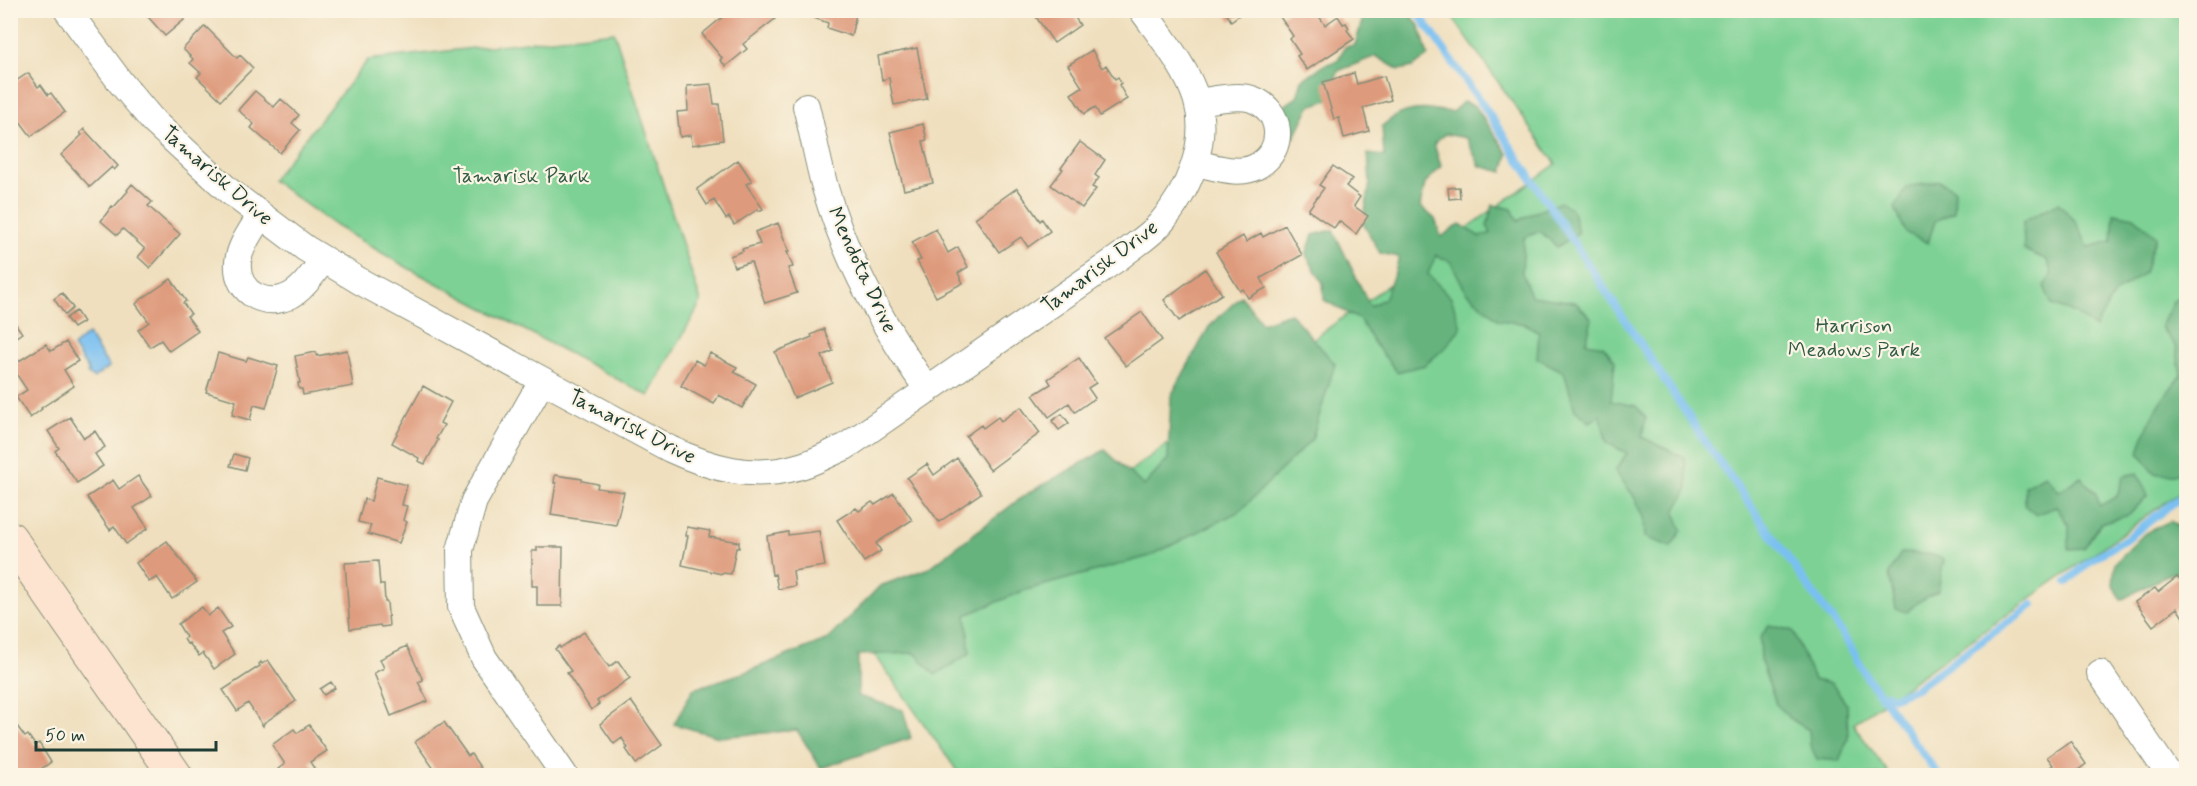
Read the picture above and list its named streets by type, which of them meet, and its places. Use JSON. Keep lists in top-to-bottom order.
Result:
{
  "streets": {
    "street": ["Tamarisk Drive", "Mendota Drive"]
  },
  "crossings": [
    ["Tamarisk Drive", "Mendota Drive"]
  ],
  "parks": ["Tamarisk Park", "Harrison Meadows Park"],
  "scale_bar": "50 m"
}
